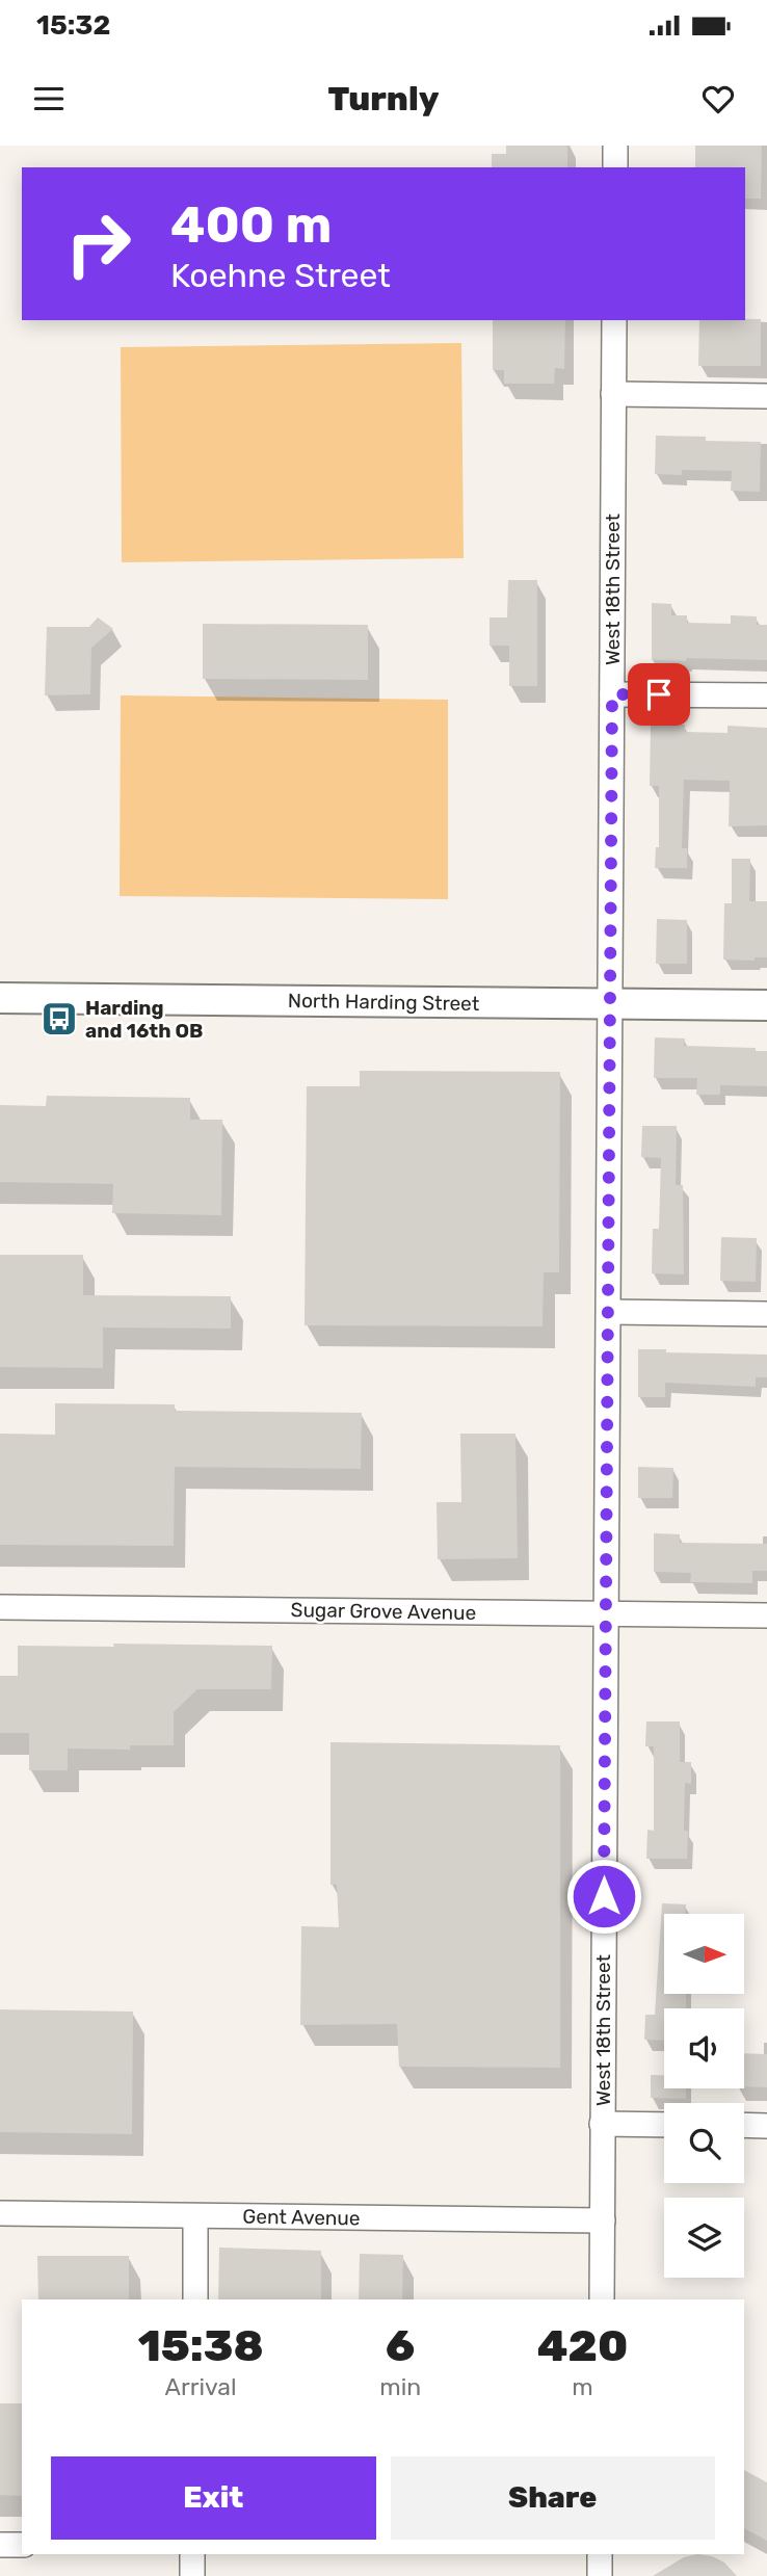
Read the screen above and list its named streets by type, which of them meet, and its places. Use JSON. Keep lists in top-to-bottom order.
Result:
{
  "streets": {
    "street": [
      "West 18th Street",
      "North Harding Street",
      "Sugar Grove Avenue",
      "Gent Avenue"
    ]
  },
  "crossings": [
    ["West 18th Street", "North Harding Street"],
    ["West 18th Street", "Sugar Grove Avenue"],
    ["West 18th Street", "Gent Avenue"]
  ],
  "places": {
    "bus stop": ["Harding and 16th OB"]
  },
  "north": "right",
  "page": {
    "status": "15:32",
    "header": "Turnly",
    "turn": ["400 m", "Koehne Street"],
    "eta": [
      "15:38",
      "Arrival",
      "6",
      "min",
      "420",
      "m"
    ],
    "buttons": ["Exit", "Share"]
  }
}
